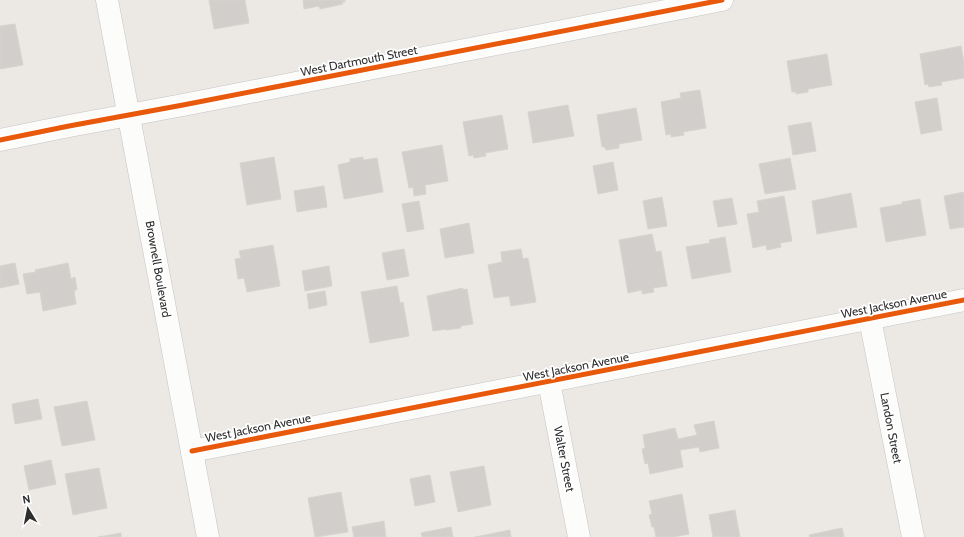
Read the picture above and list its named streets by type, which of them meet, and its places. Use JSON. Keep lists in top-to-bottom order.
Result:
{
  "streets": {
    "street": [
      "West Dartmouth Street",
      "Brownell Boulevard",
      "West Jackson Avenue",
      "Landon Street",
      "Walter Street"
    ]
  },
  "crossings": [
    ["West Dartmouth Street", "Brownell Boulevard"],
    ["Brownell Boulevard", "West Jackson Avenue"],
    ["West Jackson Avenue", "Landon Street"],
    ["West Jackson Avenue", "Walter Street"]
  ],
  "north": "top"
}
